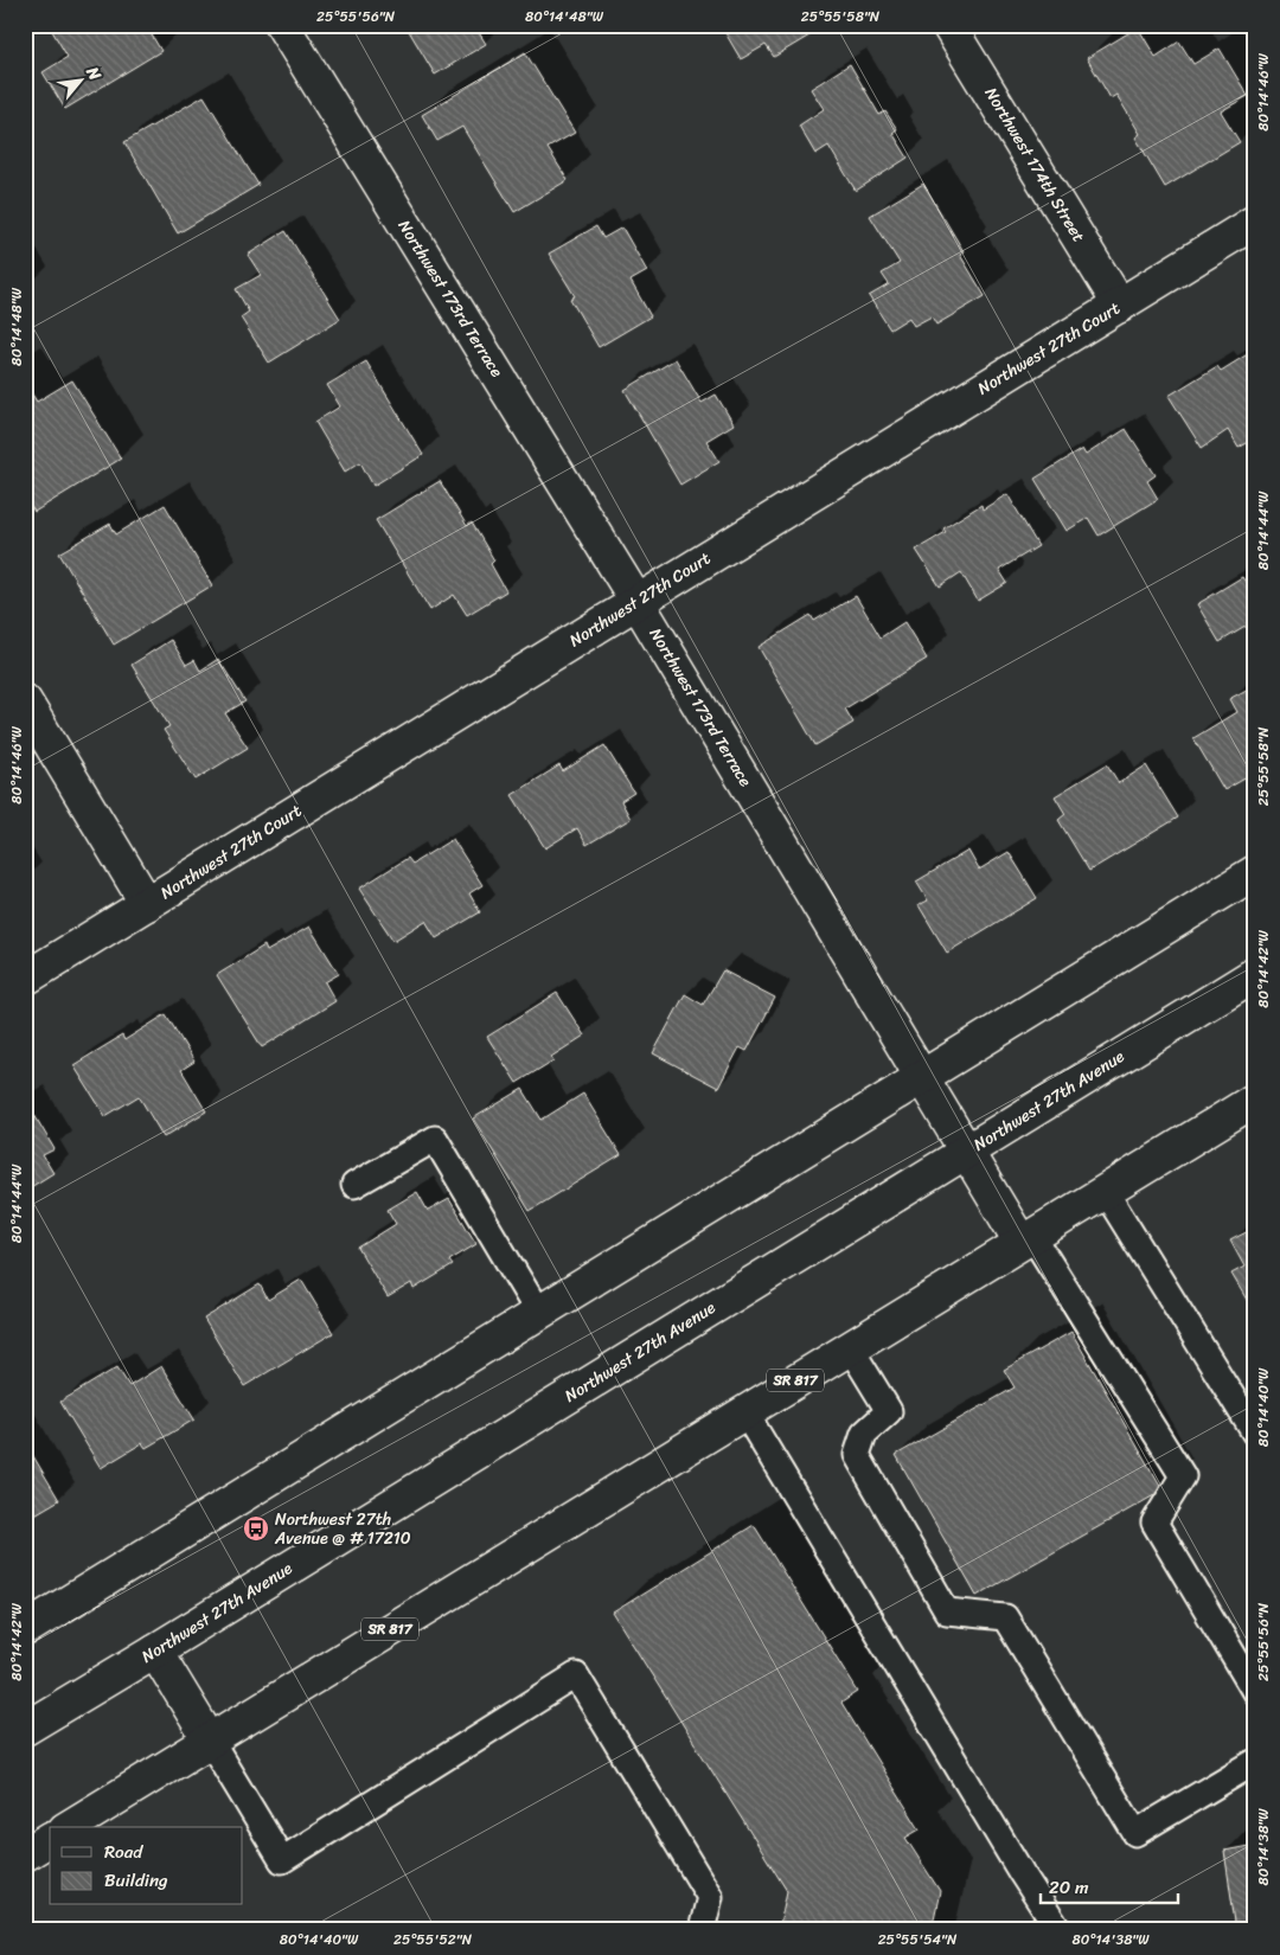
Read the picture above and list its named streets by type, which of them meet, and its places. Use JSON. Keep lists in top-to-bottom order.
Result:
{
  "streets": {
    "street": [
      "Northwest 174th Street",
      "Northwest 173rd Terrace",
      "Northwest 27th Court",
      "Northwest 27th Avenue",
      "SR 817"
    ]
  },
  "crossings": [
    ["Northwest 174th Street", "Northwest 27th Court"],
    ["Northwest 173rd Terrace", "Northwest 27th Court"],
    ["Northwest 173rd Terrace", "Northwest 27th Avenue"],
    ["Northwest 173rd Terrace", "SR 817"]
  ],
  "places": {
    "bus stop": ["Northwest 27th Avenue @ # 17210"]
  },
  "legend": ["Road", "Building"],
  "scale_bar": "20 m",
  "north": "top right",
  "coordinates": [
    "25°55'56\"N",
    "80°14'48\"W",
    "25°55'58\"N",
    "80°14'46\"W",
    "80°14'44\"W",
    "80°14'42\"W",
    "80°14'40\"W",
    "80°14'38\"W",
    "25°55'52\"N",
    "25°55'54\"N"
  ]
}
